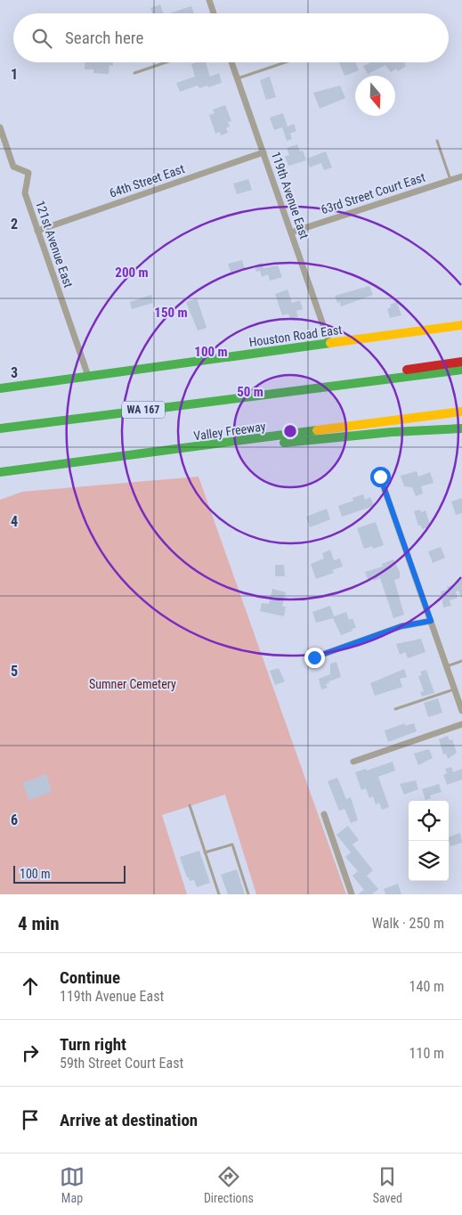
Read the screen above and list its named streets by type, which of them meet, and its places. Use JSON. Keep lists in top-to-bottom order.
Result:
{
  "streets": {
    "main road": ["Houston Road East", "WA 167", "Valley Freeway"],
    "street": [
      "64th Street East",
      "63rd Street Court East",
      "119th Avenue East",
      "121st Avenue East"
    ]
  },
  "crossings": [
    ["64th Street East", "119th Avenue East"],
    ["64th Street East", "121st Avenue East"],
    ["63rd Street Court East", "119th Avenue East"],
    ["119th Avenue East", "Houston Road East"],
    ["121st Avenue East", "Houston Road East"]
  ],
  "parks": ["Sumner Cemetery"],
  "scale_bar": "100 m",
  "north": "bottom",
  "page": {
    "search": "Search here",
    "scale": "100 m",
    "heading": ["4 min", "Walk · 250 m"],
    "list": [
      ["Continue", "119th Avenue East", "140 m"],
      ["Turn right", "59th Street Court East", "110 m"],
      "Arrive at destination"
    ],
    "nav": ["Map", "Directions", "Saved"]
  },
  "grid": {
    "rows": [
      "1",
      "2",
      "3",
      "4",
      "5",
      "6"
    ]
  },
  "rings": [
    "200 m",
    "150 m",
    "100 m",
    "50 m"
  ]
}
